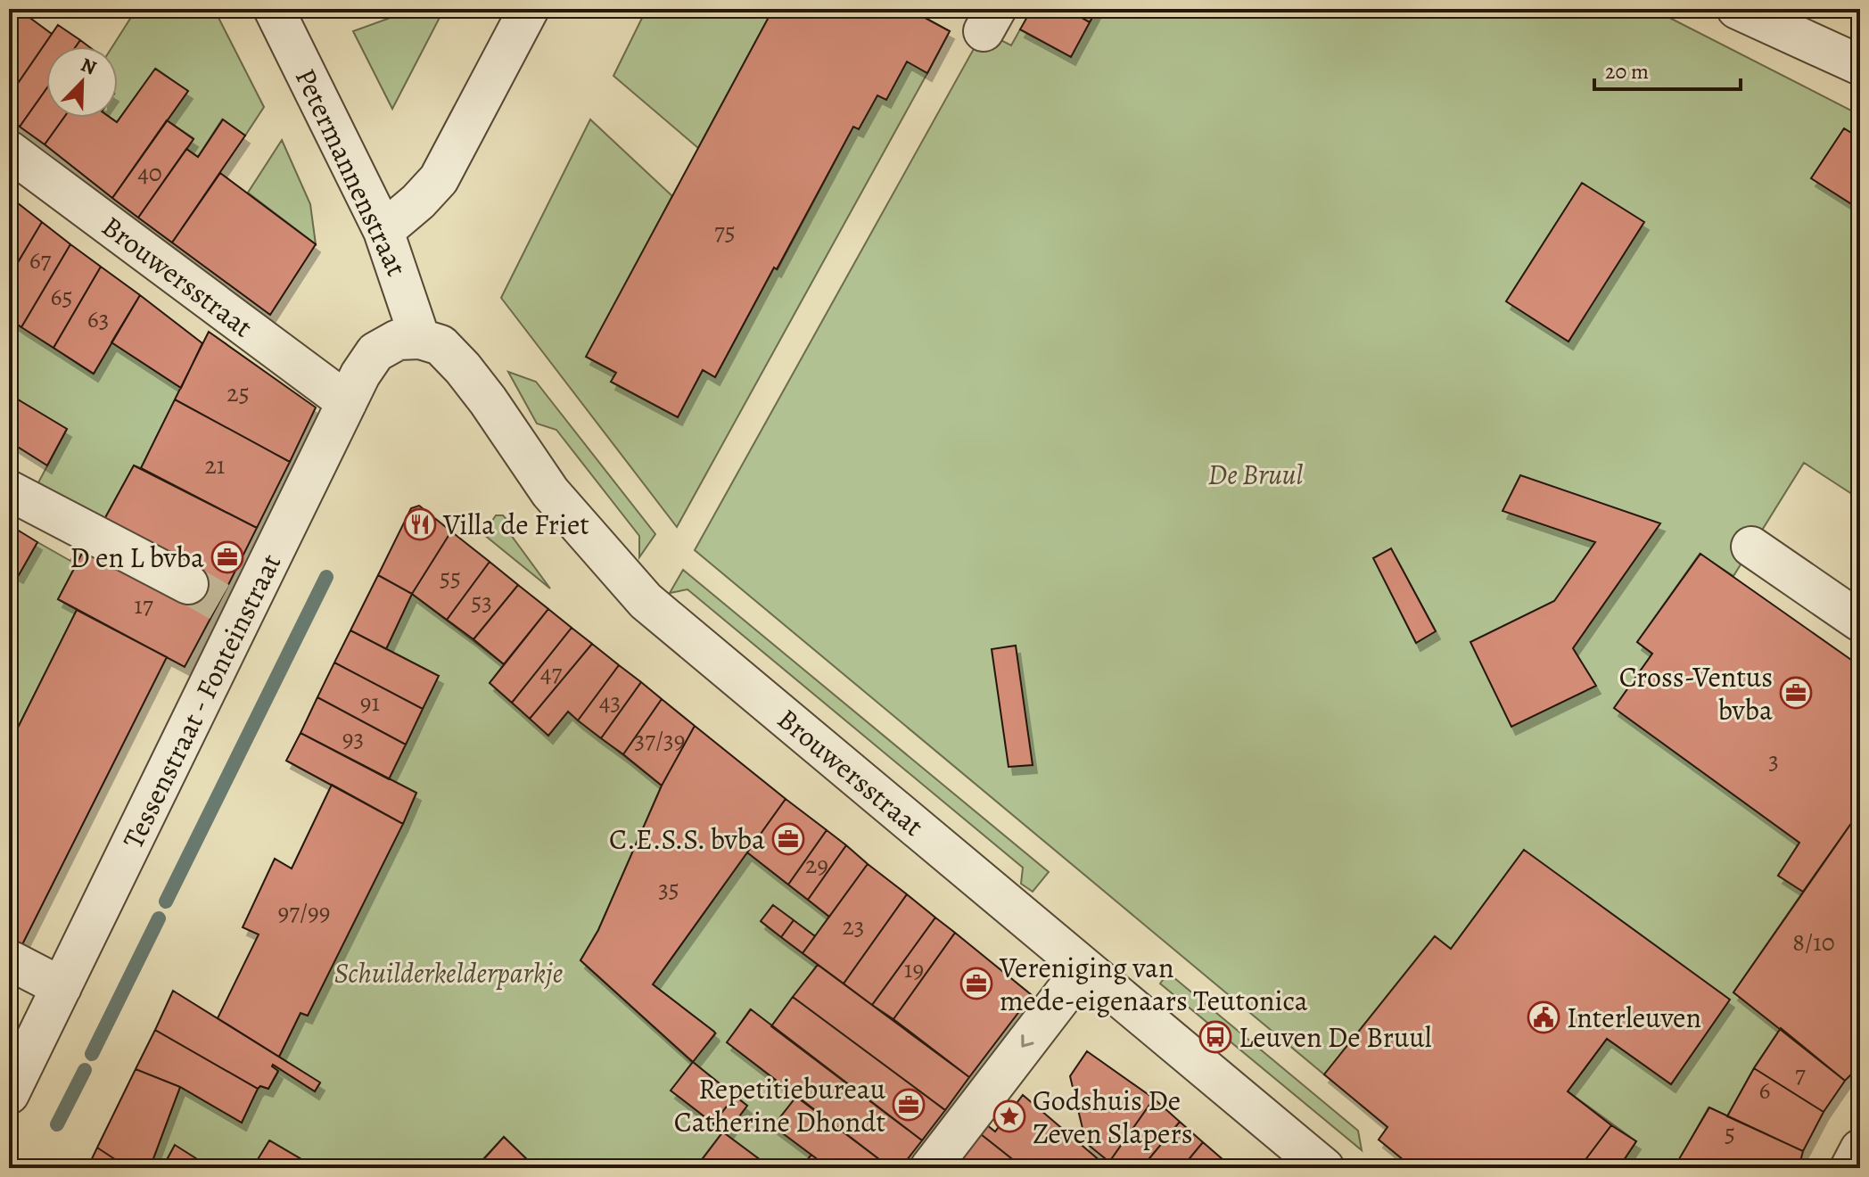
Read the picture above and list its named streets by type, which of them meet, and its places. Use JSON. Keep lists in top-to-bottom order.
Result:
{
  "streets": {
    "street": ["Petermannenstraat", "Brouwersstraat", "Tessenstraat - Fonteinstraat"]
  },
  "crossings": [
    ["Petermannenstraat", "Brouwersstraat"],
    ["Petermannenstraat", "Tessenstraat - Fonteinstraat"],
    ["Brouwersstraat", "Tessenstraat - Fonteinstraat"]
  ],
  "parks": ["De Bruul", "Schuilderkelderparkje"],
  "places": {
    "restaurant": ["Villa de Friet"],
    "office": [
      "D en L bvba",
      "Cross-Ventus bvba",
      "C.E.S.S. bvba",
      "Vereniging van mede-eigenaars Teutonica",
      "Repetitiebureau Catherine Dhondt"
    ],
    "public building": ["Interleuven"],
    "bus stop": ["Leuven De Bruul"],
    "place": ["Godshuis De Zeven Slapers"]
  },
  "house_numbers": [
    "40",
    "75",
    "67",
    "65",
    "63",
    "25",
    "21",
    "55",
    "53",
    "17",
    "47",
    "43",
    "91",
    "93",
    "37/39",
    "3",
    "29",
    "35",
    "97/99",
    "23",
    "8/10",
    "19",
    "7",
    "6",
    "5"
  ],
  "scale_bar": "20 m",
  "north": "top right"
}
